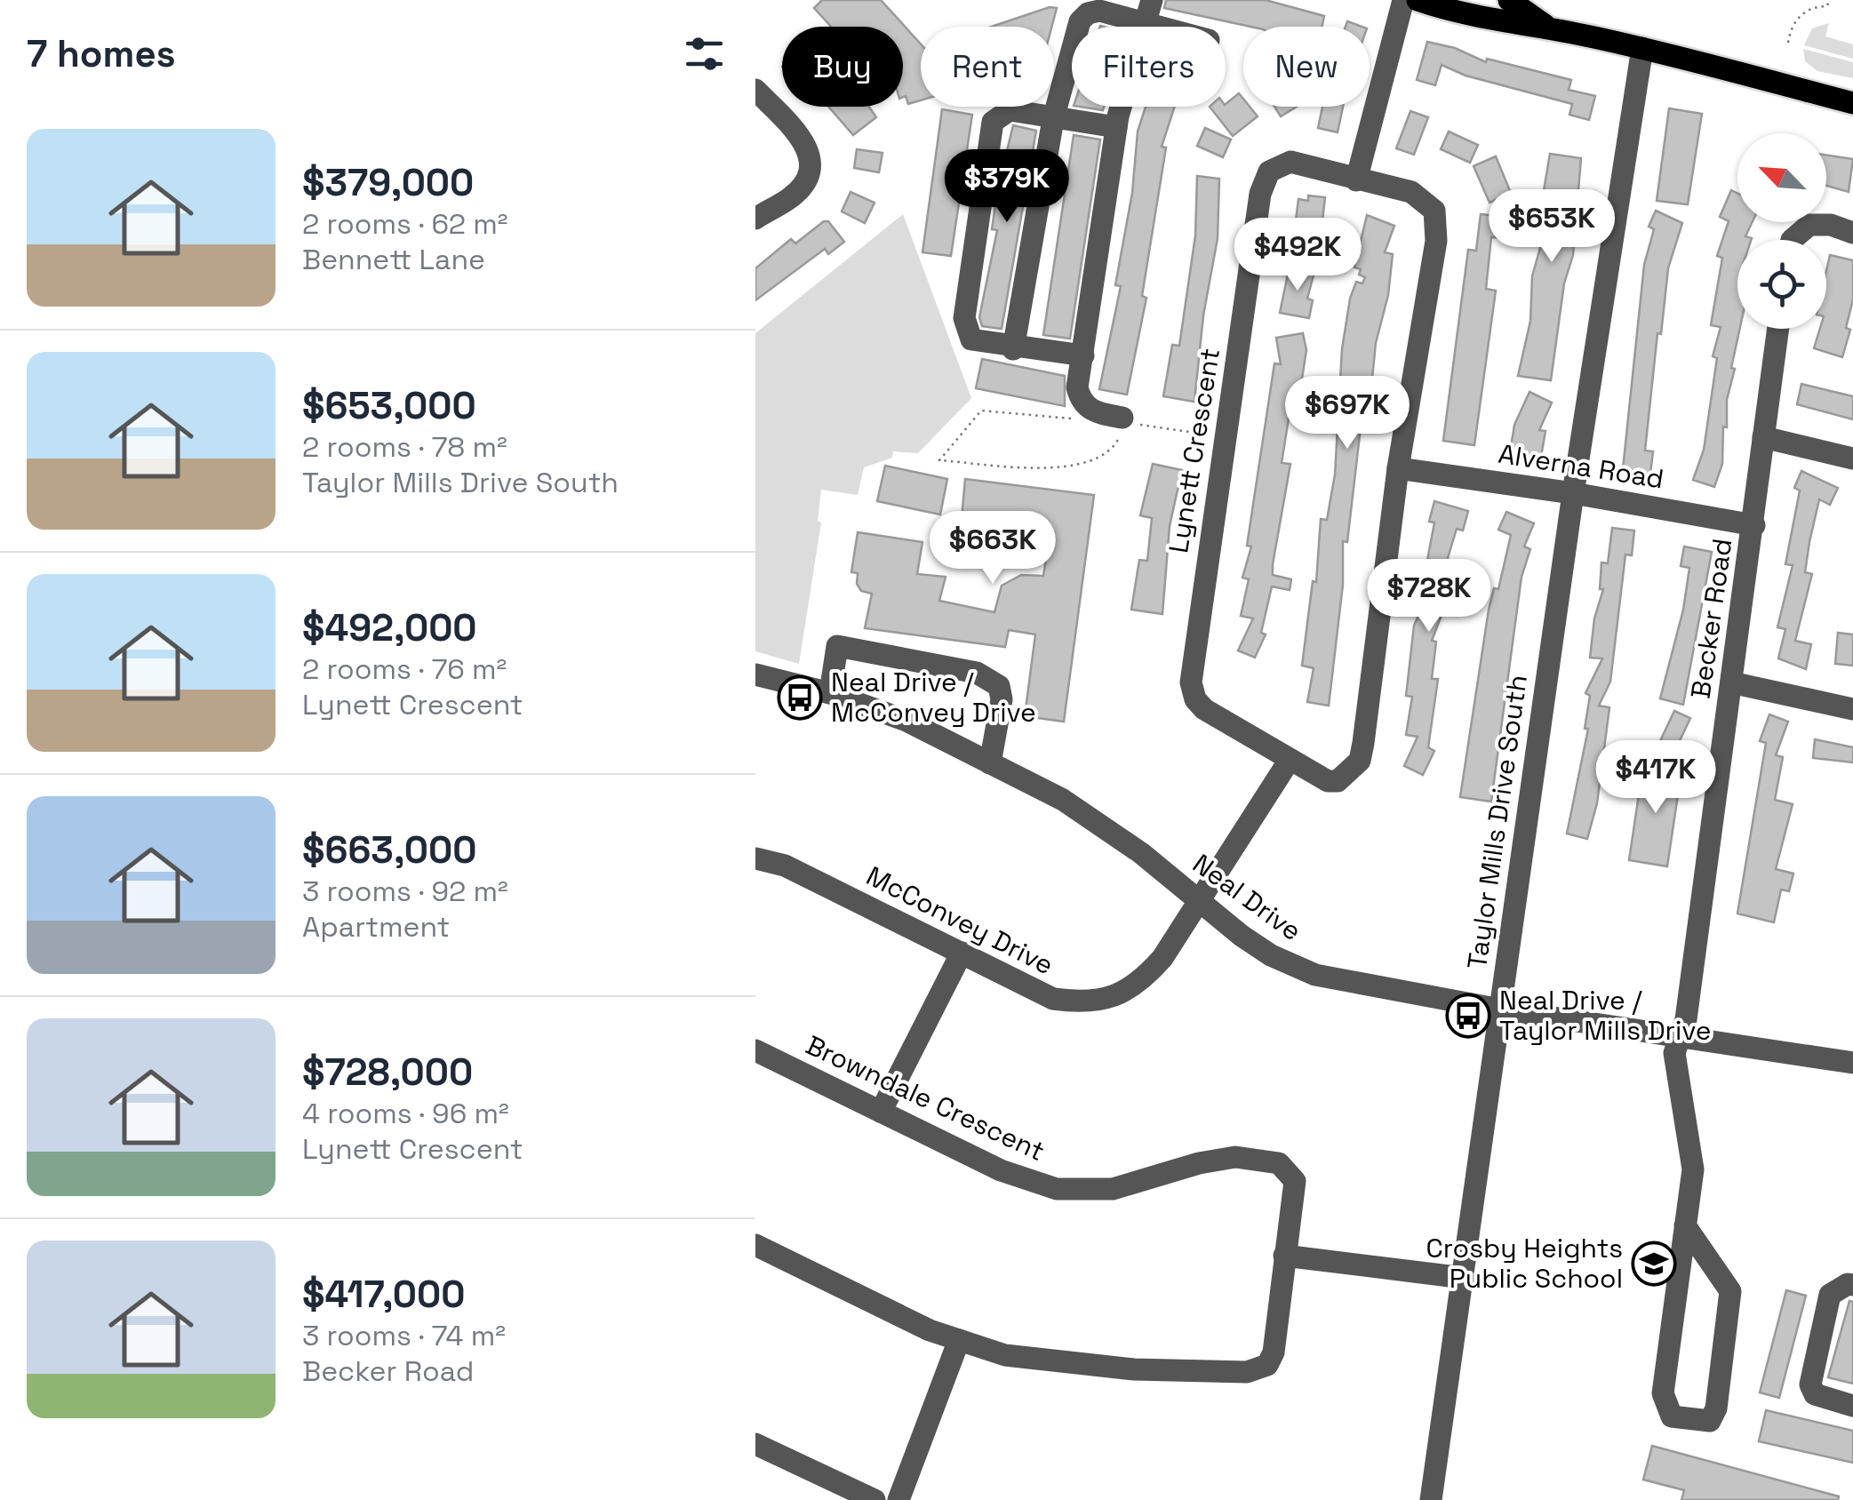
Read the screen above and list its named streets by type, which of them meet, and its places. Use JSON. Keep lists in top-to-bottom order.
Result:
{
  "streets": {
    "street": [
      "Lynett Crescent",
      "Alverna Road",
      "Becker Road",
      "Taylor Mills Drive South",
      "Neal Drive",
      "McConvey Drive",
      "Browndale Crescent"
    ]
  },
  "crossings": [
    ["Lynett Crescent", "Alverna Road"],
    ["Lynett Crescent", "McConvey Drive"],
    ["Alverna Road", "Becker Road"],
    ["Alverna Road", "Taylor Mills Drive South"],
    ["Becker Road", "Neal Drive"],
    ["Taylor Mills Drive South", "Neal Drive"],
    ["Neal Drive", "McConvey Drive"]
  ],
  "places": {
    "bus stop": ["Neal Drive / McConvey Drive", "Neal Drive / Taylor Mills Drive"],
    "school or university": ["Crosby Heights Public School"]
  },
  "north": "top left",
  "page": {
    "heading": "7 homes",
    "chip": [
      "Buy",
      "Rent",
      "Filters",
      "New"
    ],
    "list": [
      {
        "name": "$379,000",
        "note": "2 rooms · 62 m² · Bennett Lane"
      },
      {
        "name": "$653,000",
        "note": "2 rooms · 78 m² · Taylor Mills Drive South"
      },
      {
        "name": "$492,000",
        "note": "2 rooms · 76 m² · Lynett Crescent"
      },
      {
        "name": "$663,000",
        "note": "3 rooms · 92 m² · Apartment"
      },
      {
        "name": "$728,000",
        "note": "4 rooms · 96 m² · Lynett Crescent"
      },
      {
        "name": "$417,000",
        "note": "3 rooms · 74 m² · Becker Road"
      }
    ],
    "price": [
      "$379K",
      "$653K",
      "$492K",
      "$697K",
      "$663K",
      "$728K",
      "$417K"
    ]
  }
}
